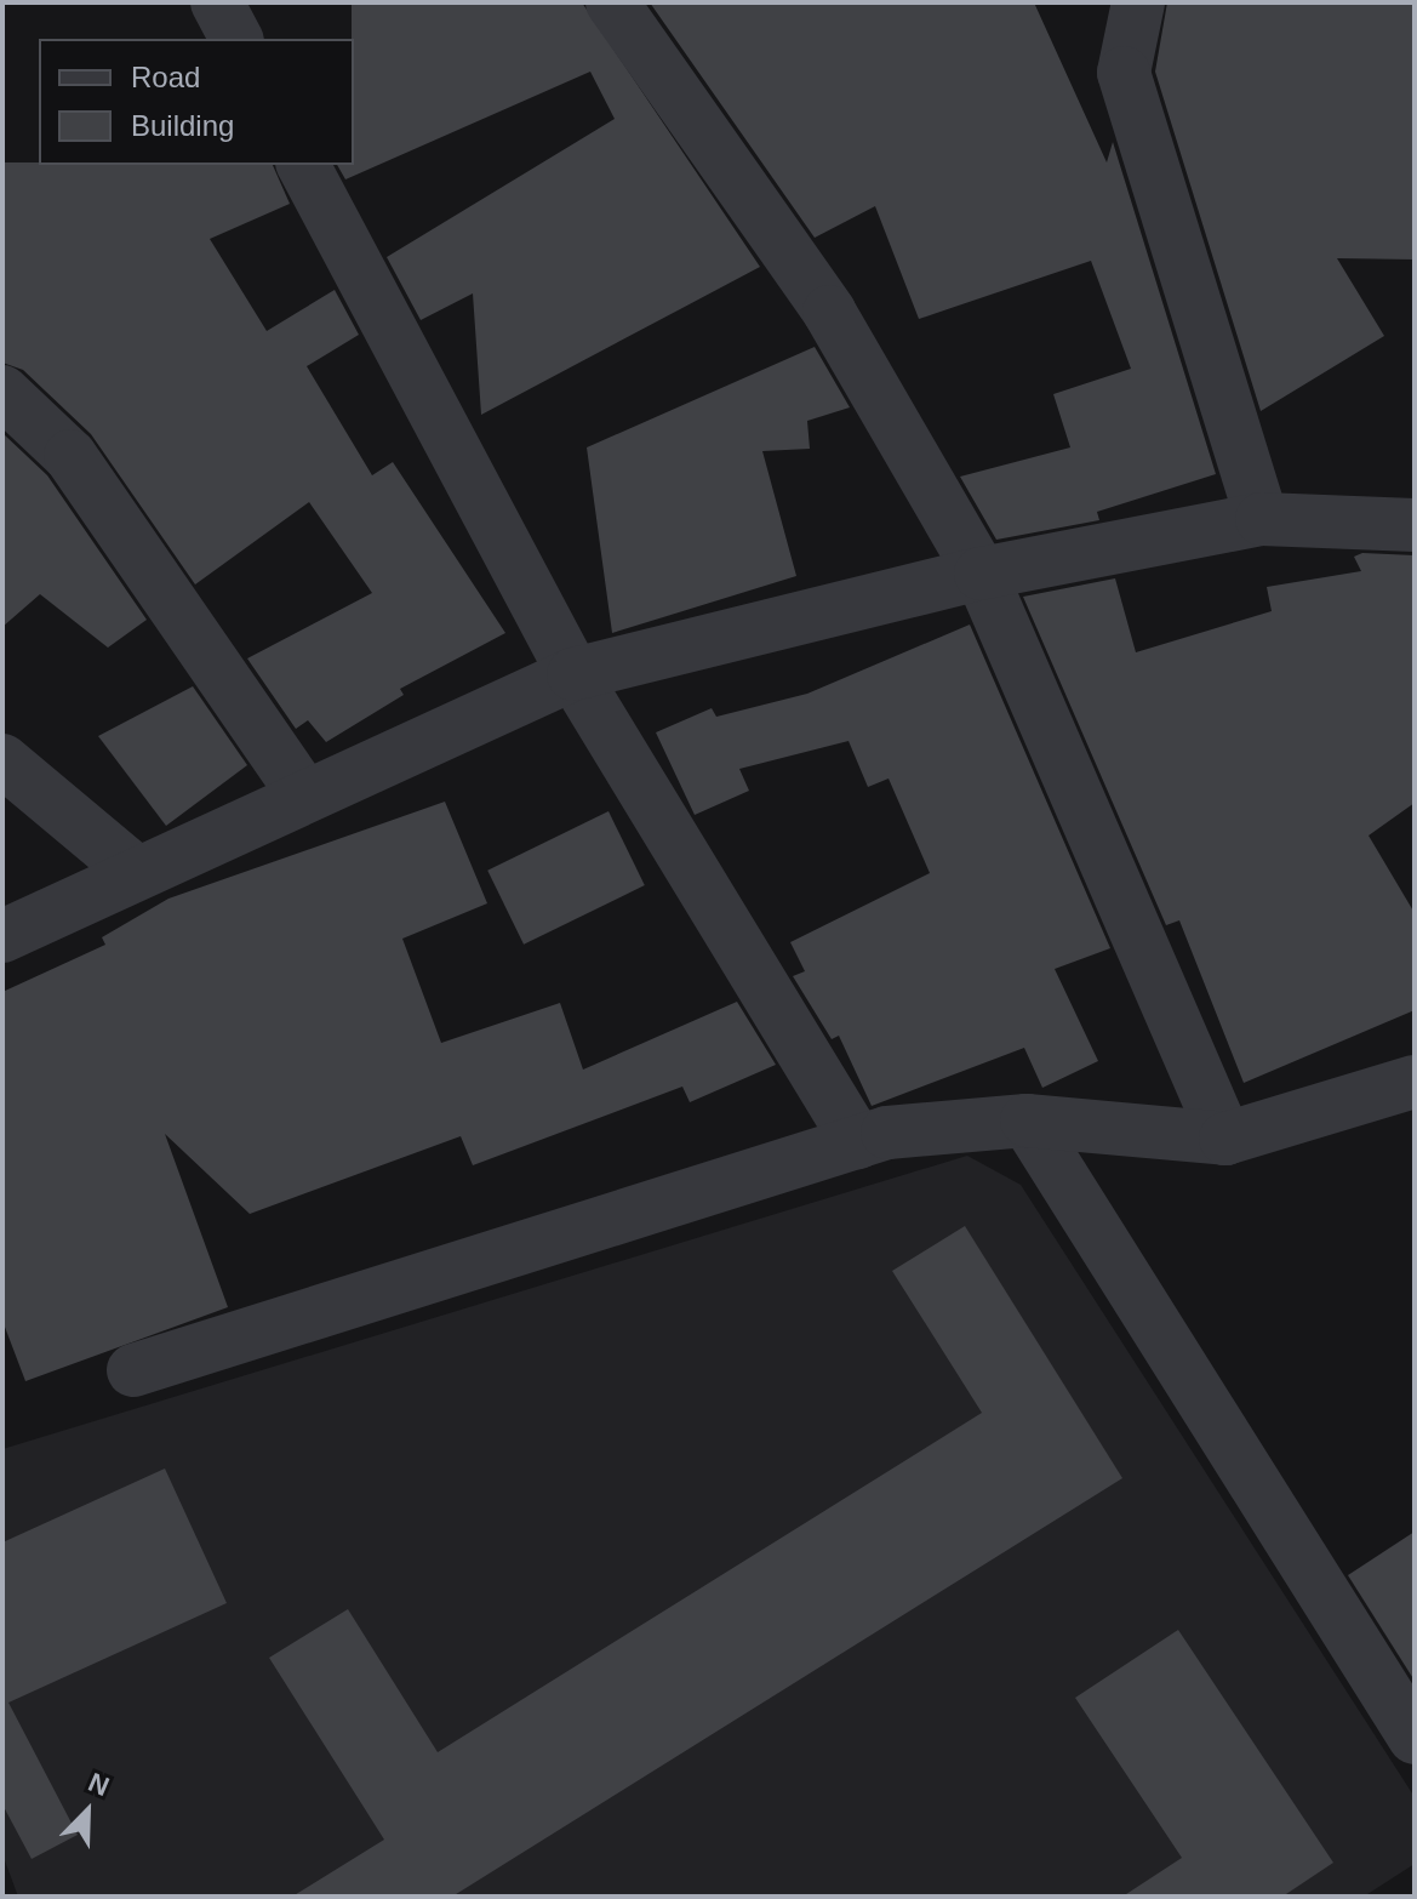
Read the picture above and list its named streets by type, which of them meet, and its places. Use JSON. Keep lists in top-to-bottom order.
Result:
{
  "legend": ["Road", "Building"],
  "north": "top right"
}
